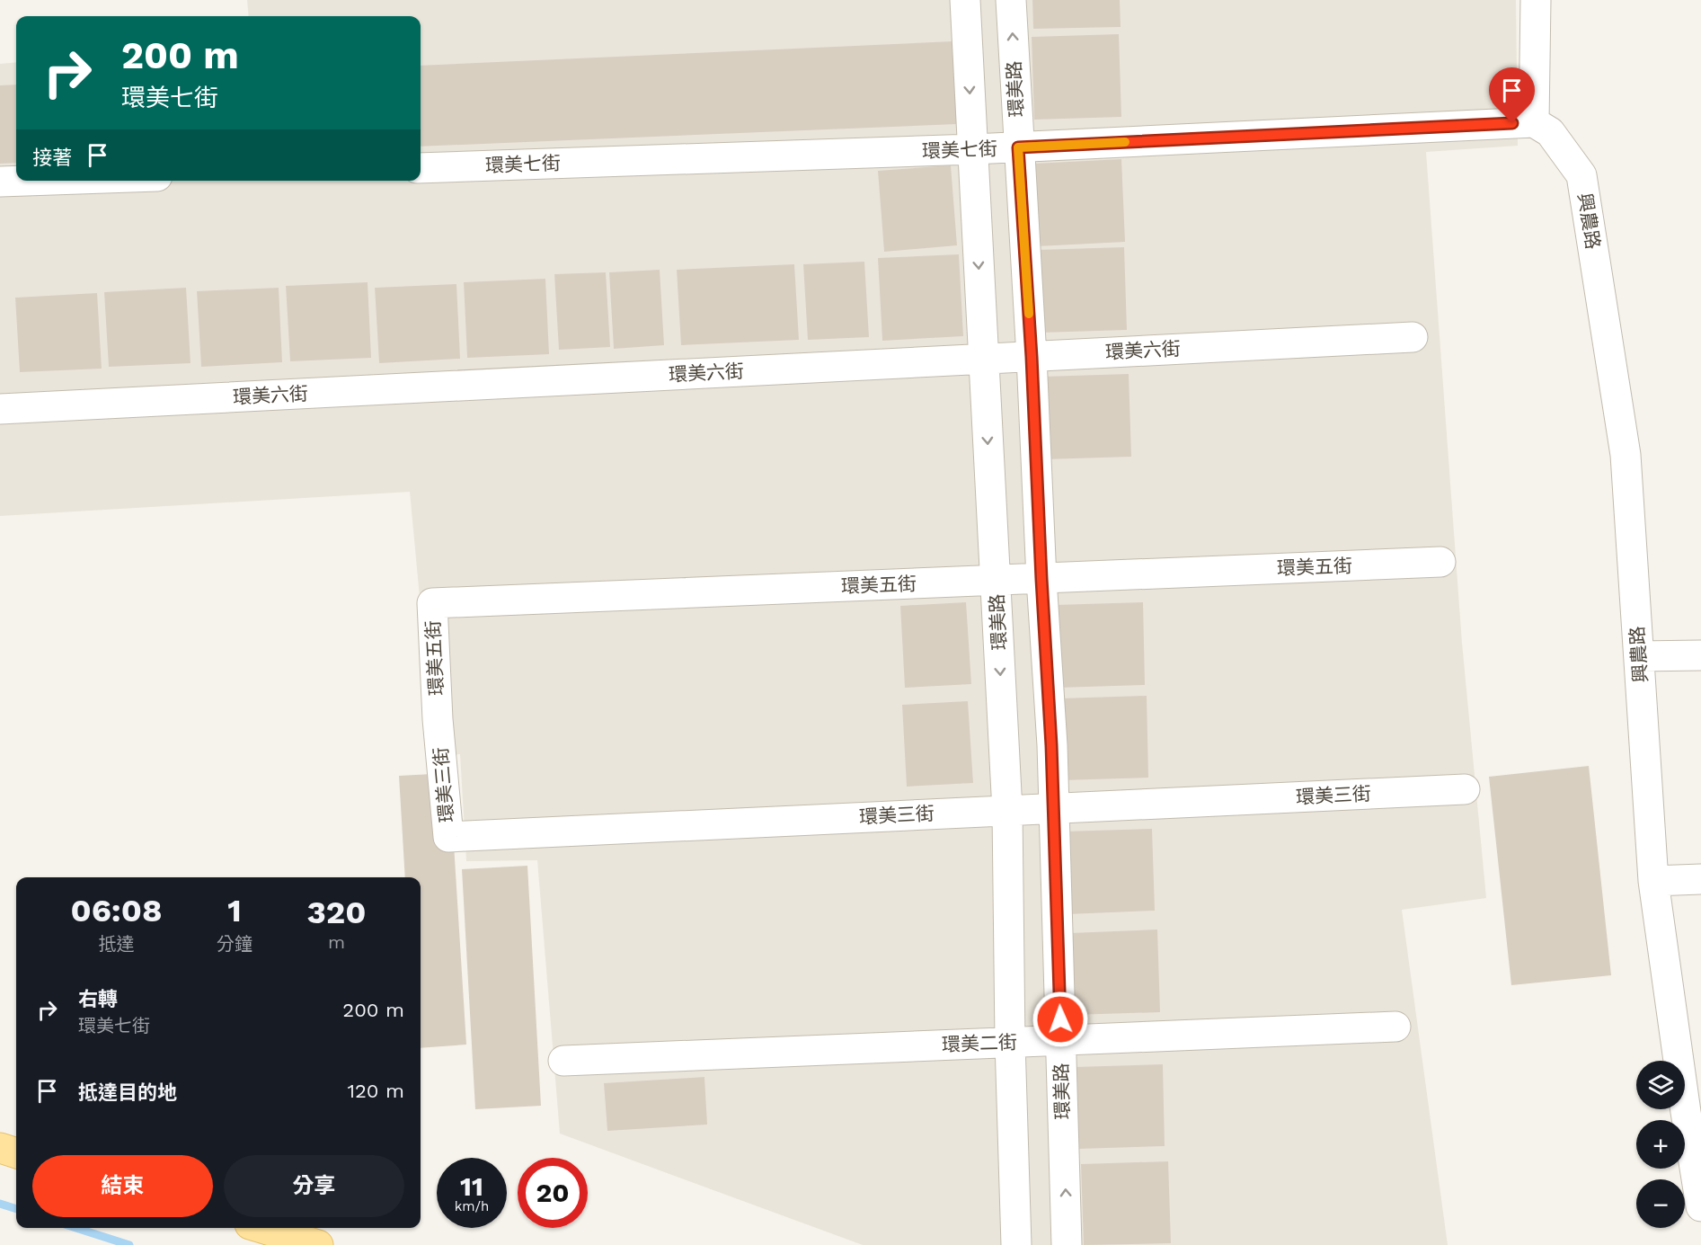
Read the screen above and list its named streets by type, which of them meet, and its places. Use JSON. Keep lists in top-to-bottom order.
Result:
{
  "streets": {
    "street": [
      "環美路",
      "環美七街",
      "興農路",
      "環美六街",
      "環美五街",
      "環美三街",
      "環美二街"
    ]
  },
  "crossings": [
    ["環美路", "環美七街"],
    ["環美路", "環美六街"],
    ["環美路", "環美五街"],
    ["環美路", "環美三街"],
    ["環美路", "環美二街"],
    ["環美七街", "興農路"],
    ["環美五街", "環美三街"]
  ],
  "page": {
    "turn": ["200 m", "環美七街"],
    "then": "接著",
    "eta": [
      "06:08",
      "抵達",
      "1",
      "分鐘",
      "320",
      "m"
    ],
    "list": [
      {
        "name": "右轉",
        "note": "環美七街",
        "value": "200 m"
      },
      {
        "name": "抵達目的地",
        "value": "120 m"
      }
    ],
    "map_buttons": ["+", "−"],
    "buttons": ["結束", "分享"],
    "speed": "11 km/h",
    "limit": "20"
  }
}
